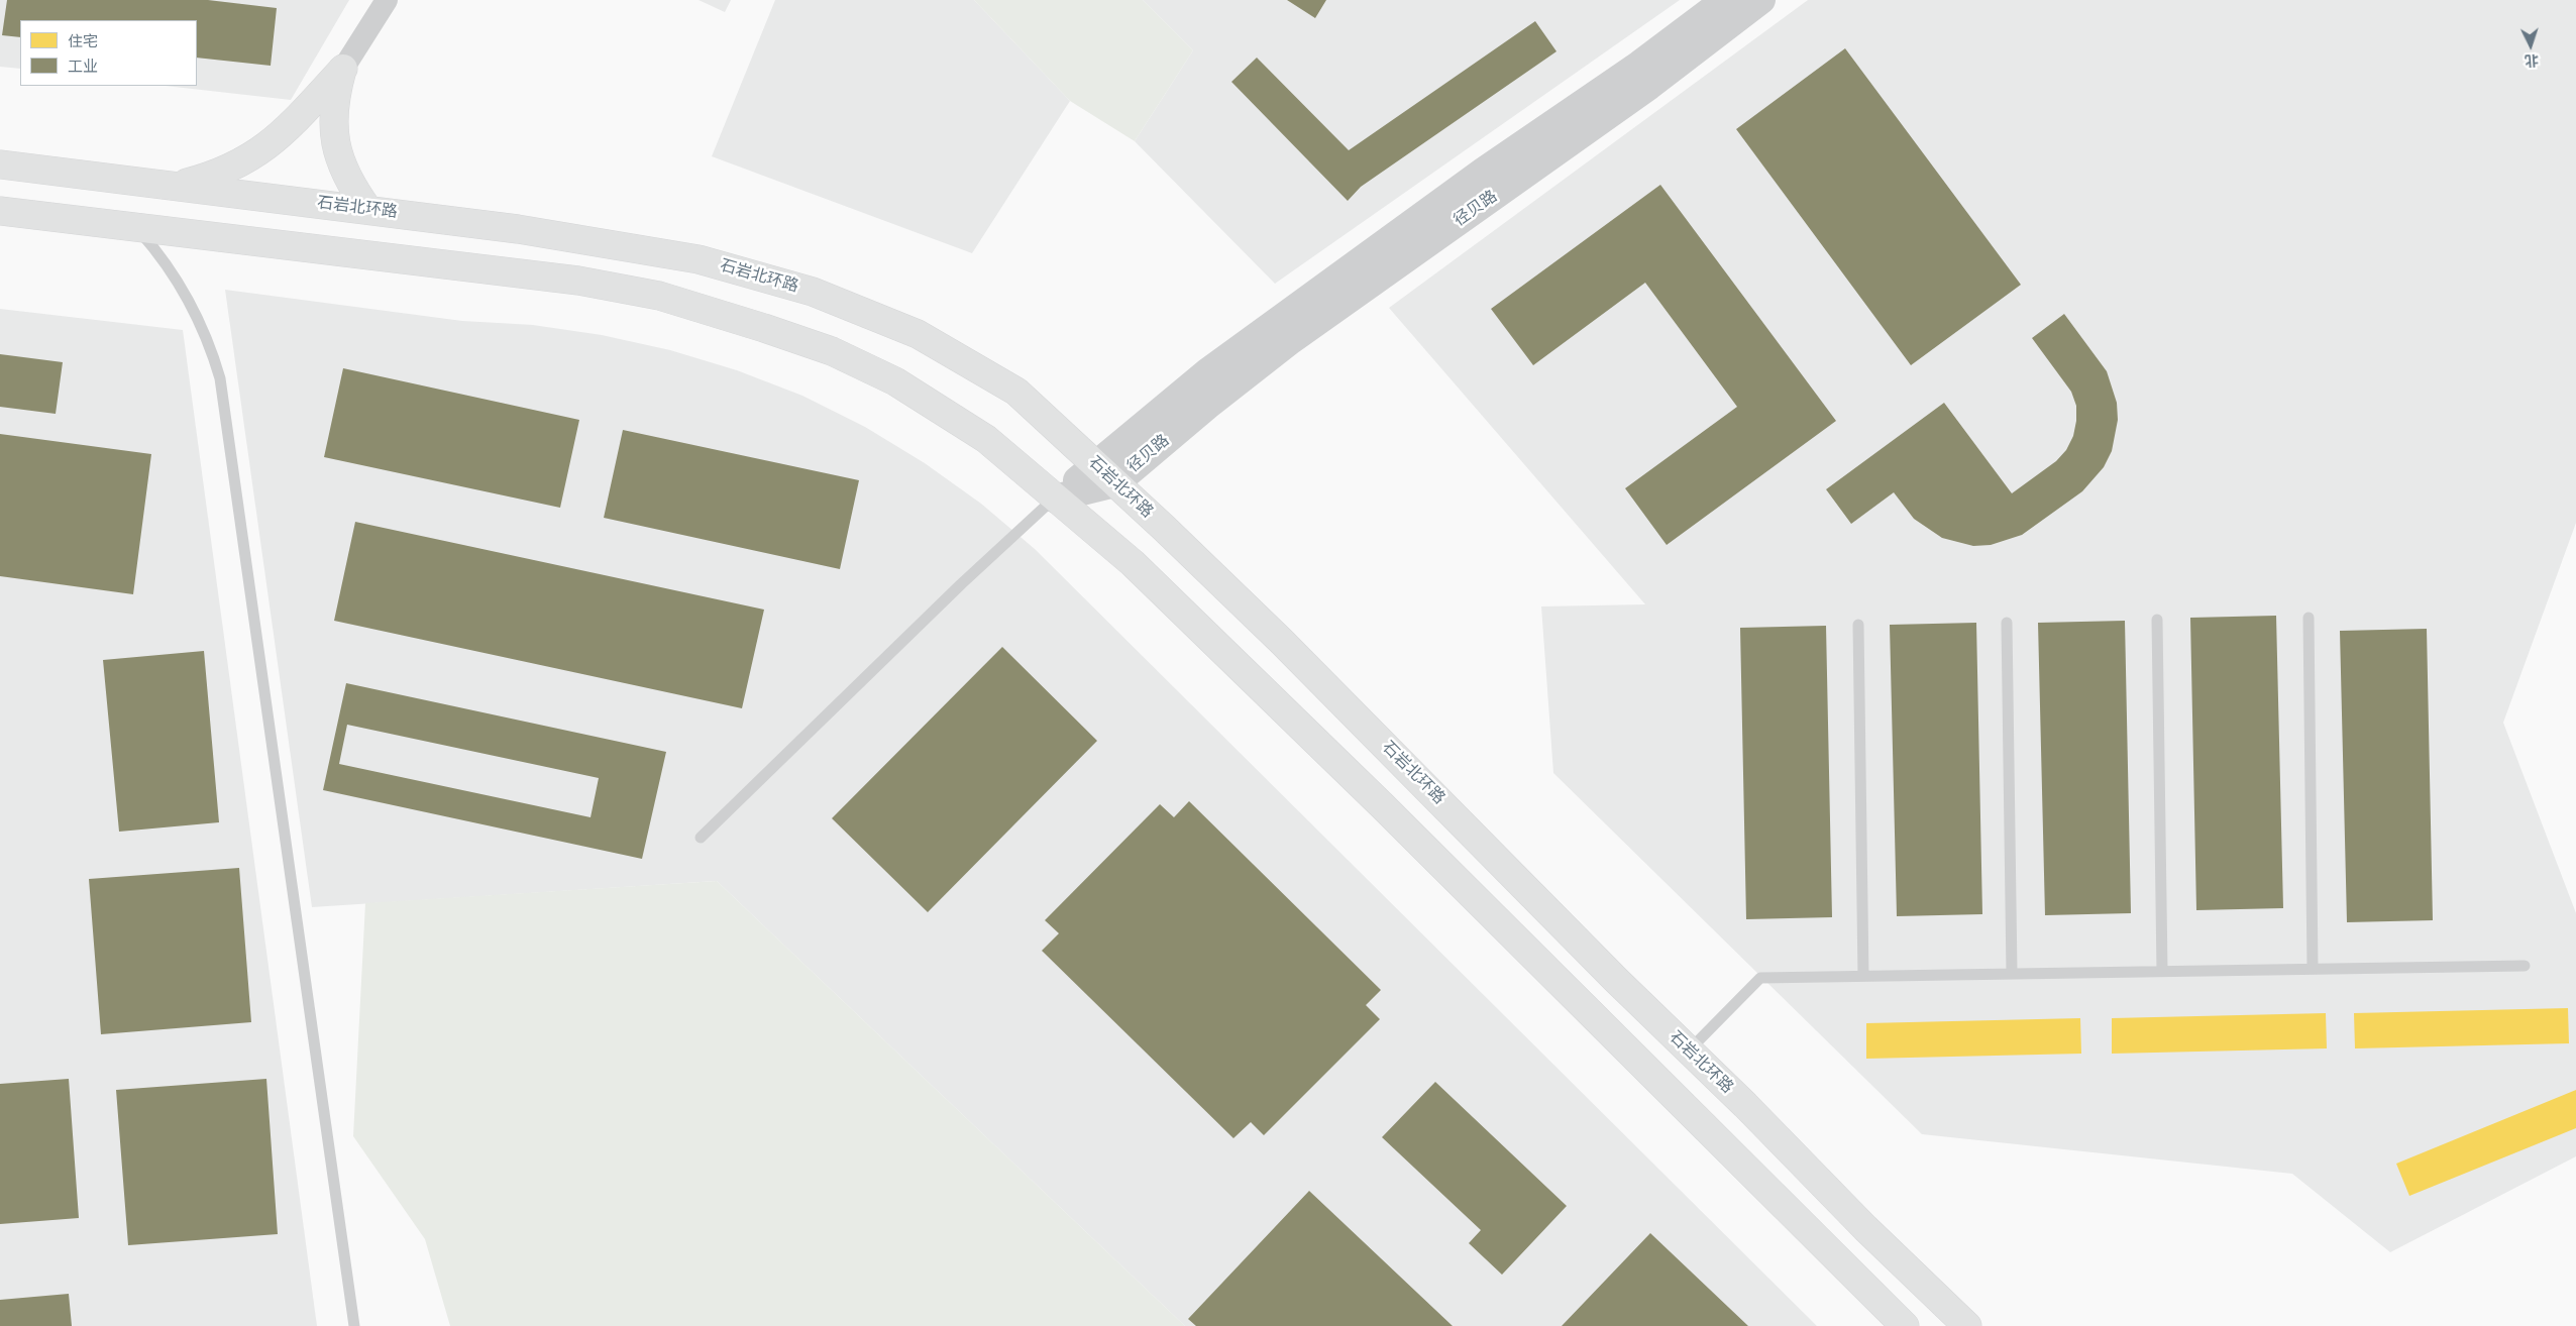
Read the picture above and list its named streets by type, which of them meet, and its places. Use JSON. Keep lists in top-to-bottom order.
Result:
{
  "streets": {
    "main road": ["石岩北环路"],
    "street": ["径贝路"]
  },
  "crossings": [
    ["石岩北环路", "径贝路"]
  ],
  "legend": ["住宅", "工业"],
  "north": "bottom"
}
